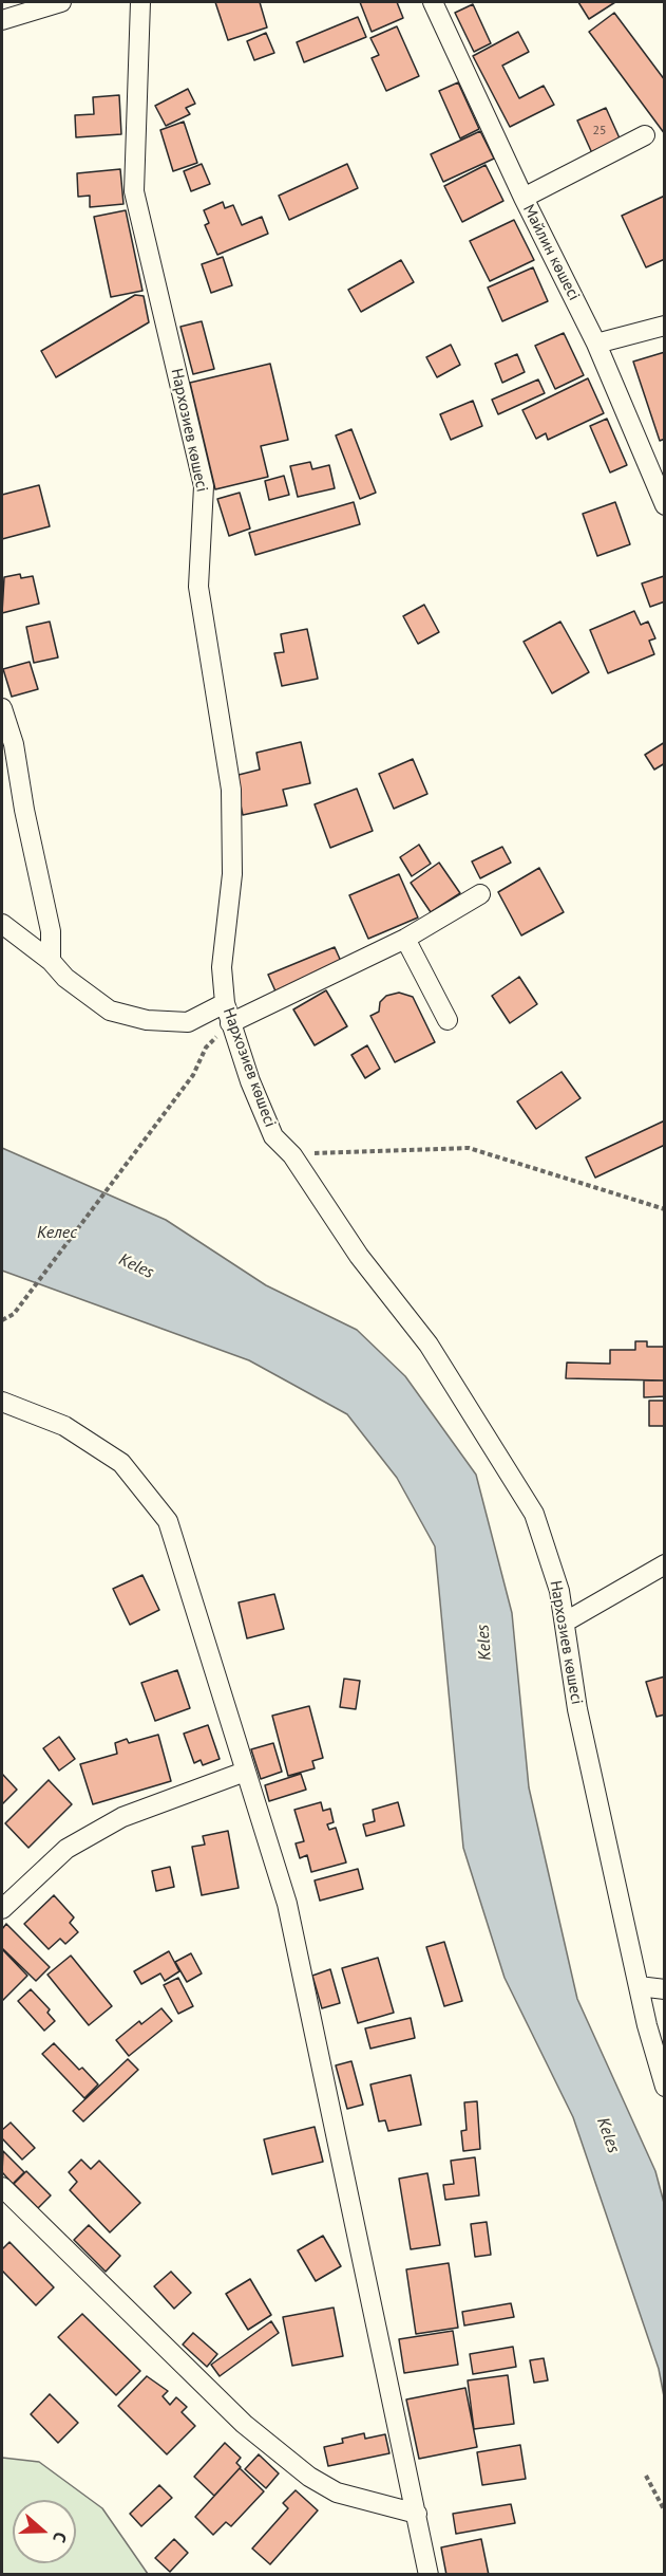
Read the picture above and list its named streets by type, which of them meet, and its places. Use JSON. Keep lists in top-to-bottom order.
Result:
{
  "streets": {
    "street": ["Майлин көшесі", "Нархозиев көшесі"]
  },
  "water": ["Келес", "Keles"],
  "house_numbers": ["25"],
  "north": "right"
}
